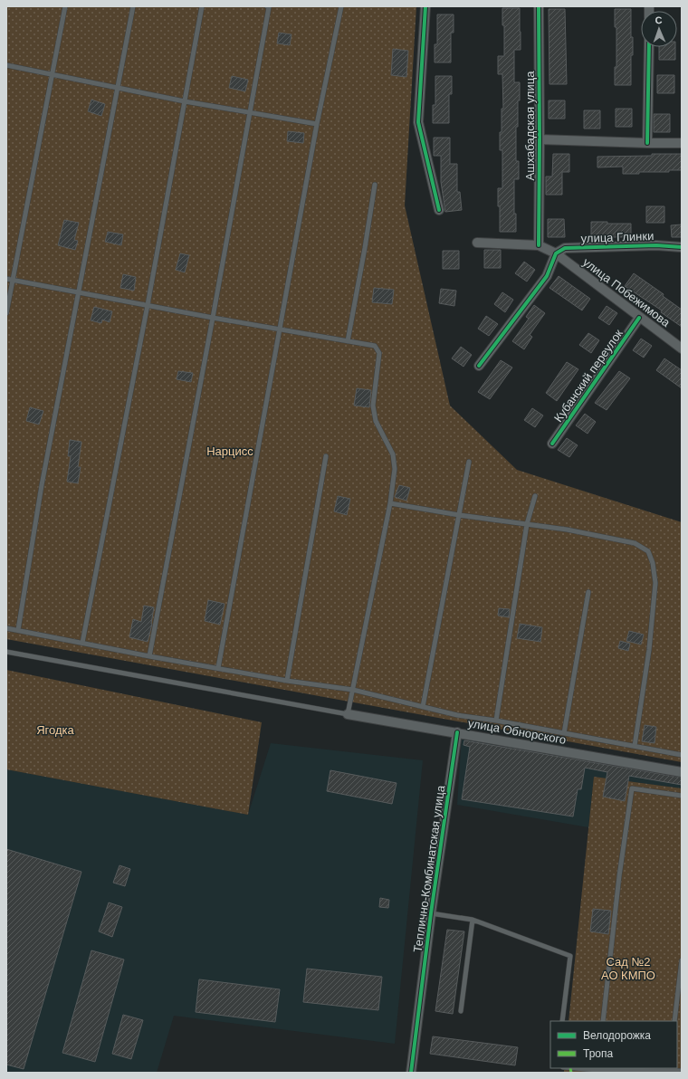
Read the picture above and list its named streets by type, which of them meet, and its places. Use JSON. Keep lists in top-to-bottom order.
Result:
{
  "streets": {
    "street": [
      "Ашхабадская улица",
      "улица Глинки",
      "улица Побежимова",
      "Кубанский переулок",
      "улица Обнорского",
      "Теплично-Комбинатская улица"
    ]
  },
  "crossings": [
    ["Ашхабадская улица", "улица Побежимова"],
    ["улица Глинки", "улица Побежимова"],
    ["улица Побежимова", "Кубанский переулок"],
    ["улица Обнорского", "Теплично-Комбинатская улица"]
  ],
  "parks": ["Нарцисс", "Ягодка", "Сад №2 АО КМПО"],
  "legend": ["Велодорожка", "Тропа"],
  "north": "top"
}
